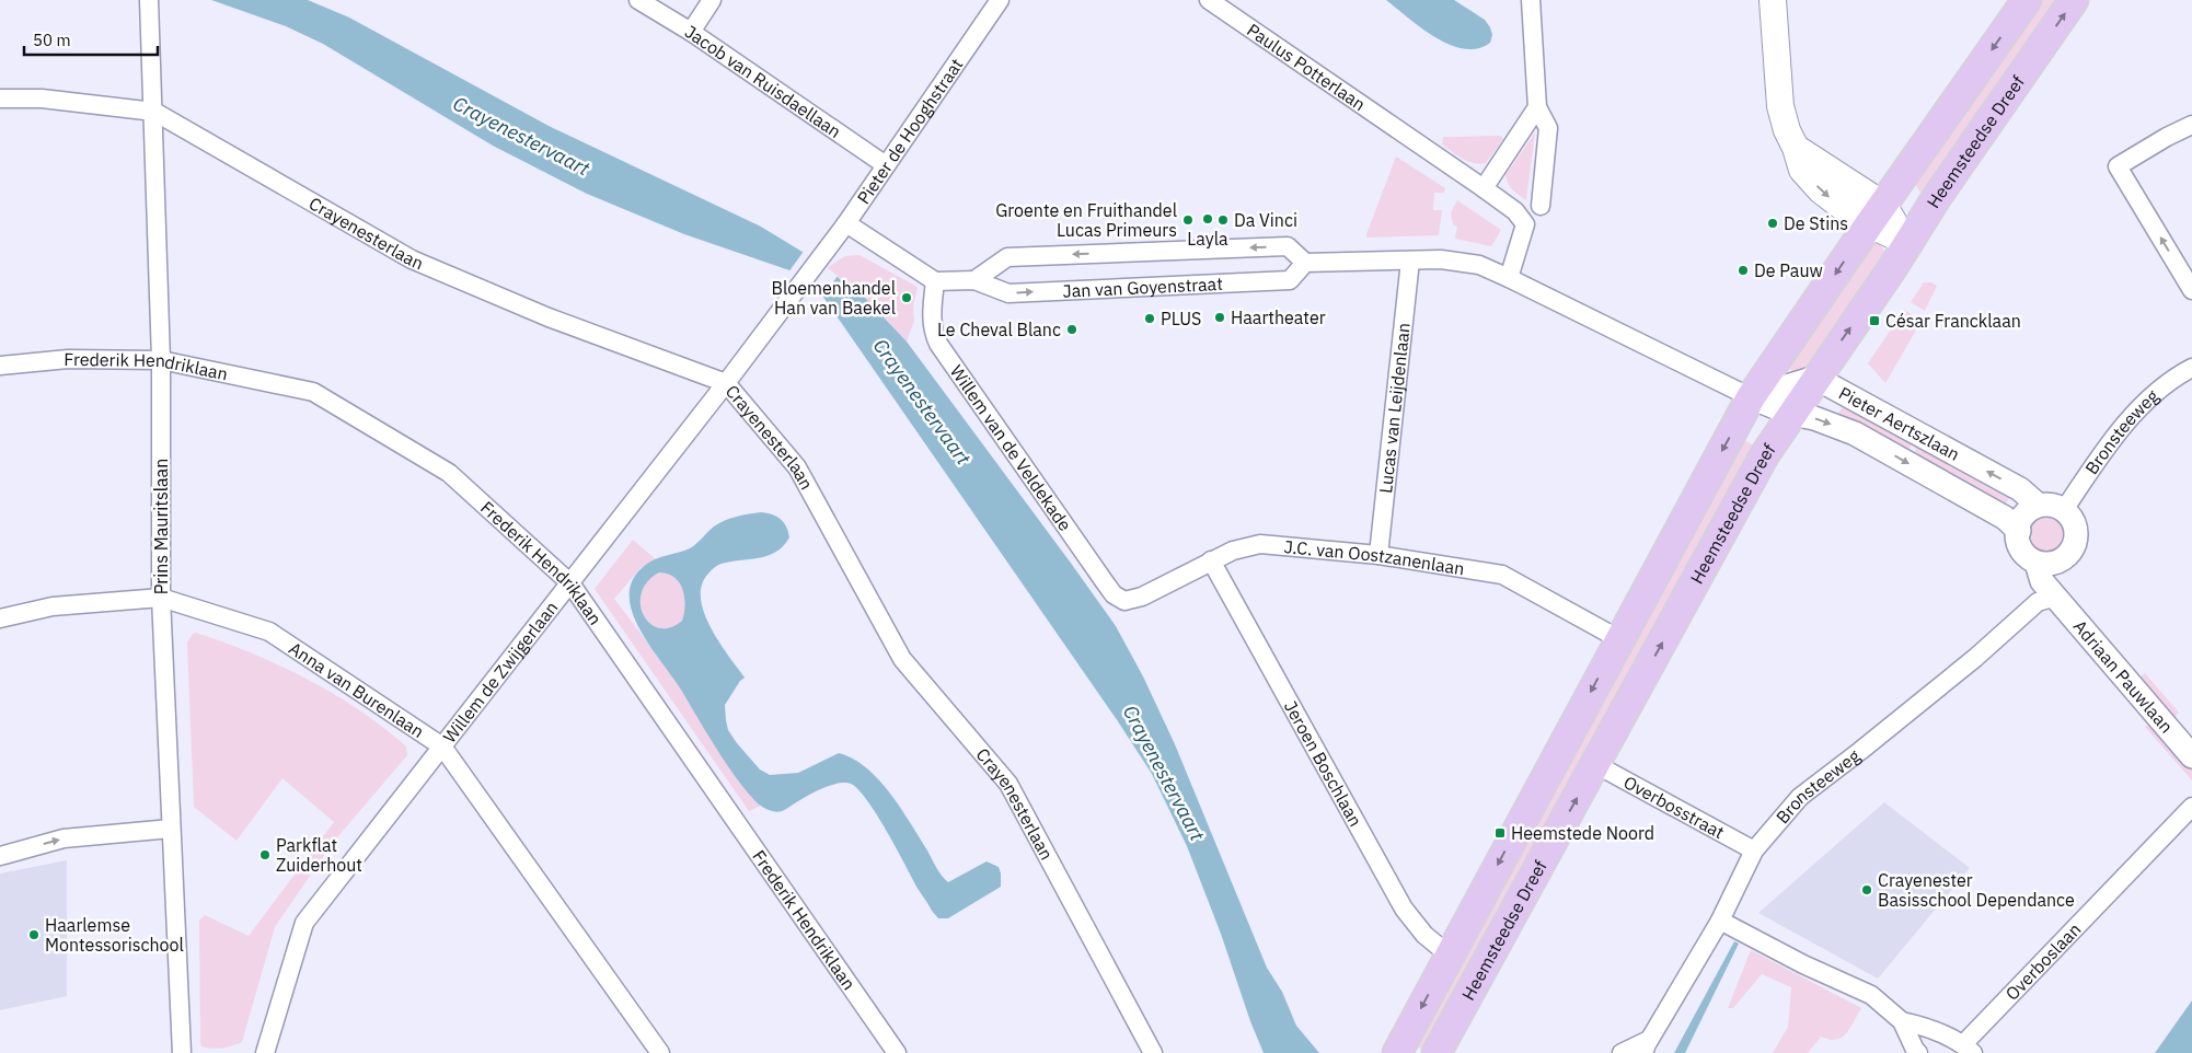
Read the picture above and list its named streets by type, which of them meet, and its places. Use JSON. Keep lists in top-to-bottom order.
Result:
{
  "streets": {
    "main road": ["Heemsteedse Dreef"],
    "street": [
      "Paulus Potterlaan",
      "Jacob van Ruisdaellaan",
      "Pieter de Hooghstraat",
      "Crayenesterlaan",
      "Jan van Goyenstraat",
      "Frederik Hendriklaan",
      "Lucas van Leijdenlaan",
      "Pieter Aertszlaan",
      "Bronsteeweg",
      "Willem van de Veldekade",
      "Prins Mauritslaan",
      "J.C. van Oostzanenlaan",
      "Willem de Zwijgerlaan",
      "Adriaan Pauwlaan",
      "Anna van Burenlaan",
      "Jeroen Boschlaan",
      "Overbosstraat",
      "Overboslaan"
    ]
  },
  "crossings": [
    ["Paulus Potterlaan", "Pieter Aertszlaan"],
    ["Jacob van Ruisdaellaan", "Pieter de Hooghstraat"],
    ["Pieter de Hooghstraat", "Willem de Zwijgerlaan"],
    ["Heemsteedse Dreef", "Pieter Aertszlaan"],
    ["Heemsteedse Dreef", "J.C. van Oostzanenlaan"],
    ["Heemsteedse Dreef", "Jeroen Boschlaan"],
    ["Heemsteedse Dreef", "Overbosstraat"],
    ["Crayenesterlaan", "Prins Mauritslaan"],
    ["Crayenesterlaan", "Willem de Zwijgerlaan"],
    ["Jan van Goyenstraat", "Pieter Aertszlaan"],
    ["Jan van Goyenstraat", "Willem van de Veldekade"],
    ["Frederik Hendriklaan", "Prins Mauritslaan"],
    ["Frederik Hendriklaan", "Willem de Zwijgerlaan"],
    ["Lucas van Leijdenlaan", "Pieter Aertszlaan"],
    ["Lucas van Leijdenlaan", "J.C. van Oostzanenlaan"],
    ["Pieter Aertszlaan", "Bronsteeweg"],
    ["Pieter Aertszlaan", "Adriaan Pauwlaan"],
    ["Bronsteeweg", "Adriaan Pauwlaan"],
    ["Bronsteeweg", "Overbosstraat"],
    ["Bronsteeweg", "Overboslaan"],
    ["Willem van de Veldekade", "J.C. van Oostzanenlaan"],
    ["Prins Mauritslaan", "Anna van Burenlaan"],
    ["J.C. van Oostzanenlaan", "Jeroen Boschlaan"],
    ["Willem de Zwijgerlaan", "Anna van Burenlaan"]
  ],
  "water": ["Crayenestervaart"],
  "places": {
    "other": [
      "Layla",
      "Groente en Fruithandel Lucas Primeurs",
      "Da Vinci",
      "De Stins",
      "De Pauw",
      "Bloemenhandel Han van Baekel",
      "Haartheater",
      "PLUS",
      "Le Cheval Blanc",
      "Parkflat Zuiderhout",
      "Crayenester Basisschool Dependance",
      "Haarlemse Montessorischool"
    ],
    "transit": ["César Francklaan", "Heemstede Noord"]
  },
  "scale_bar": "50 m"
}
